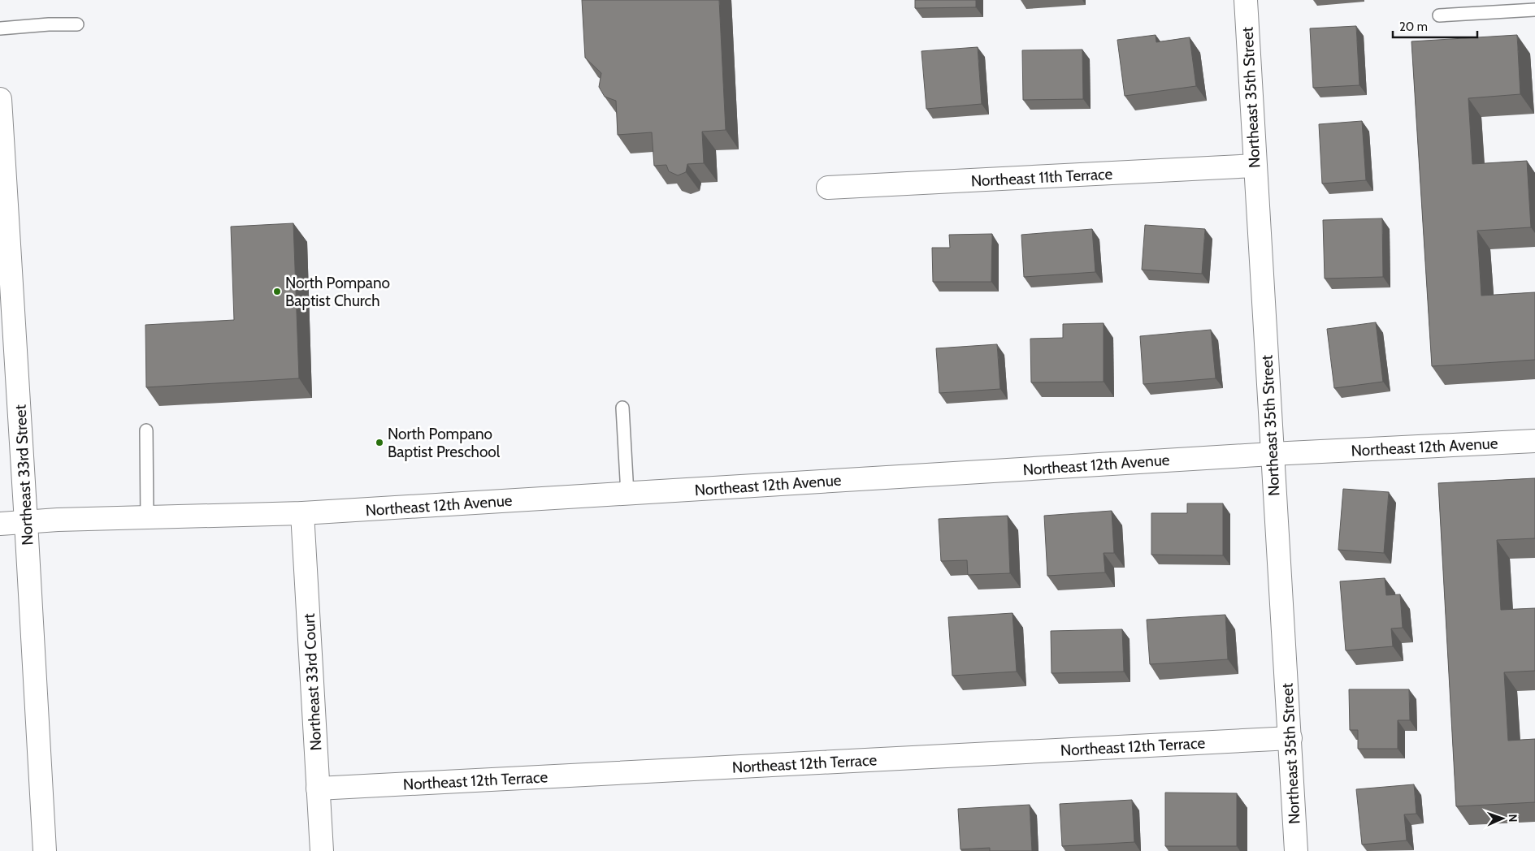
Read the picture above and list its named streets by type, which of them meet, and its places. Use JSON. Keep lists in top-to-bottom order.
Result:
{
  "streets": {
    "street": [
      "Northeast 35th Street",
      "Northeast 11th Terrace",
      "Northeast 12th Avenue",
      "Northeast 33rd Street",
      "Northeast 33rd Court",
      "Northeast 12th Terrace"
    ]
  },
  "crossings": [
    ["Northeast 35th Street", "Northeast 11th Terrace"],
    ["Northeast 35th Street", "Northeast 12th Avenue"],
    ["Northeast 35th Street", "Northeast 12th Terrace"],
    ["Northeast 12th Avenue", "Northeast 33rd Street"],
    ["Northeast 12th Avenue", "Northeast 33rd Court"],
    ["Northeast 33rd Court", "Northeast 12th Terrace"]
  ],
  "places": ["North Pompano Baptist Church", "North Pompano Baptist Preschool"],
  "scale_bar": "20 m",
  "north": "right"
}
